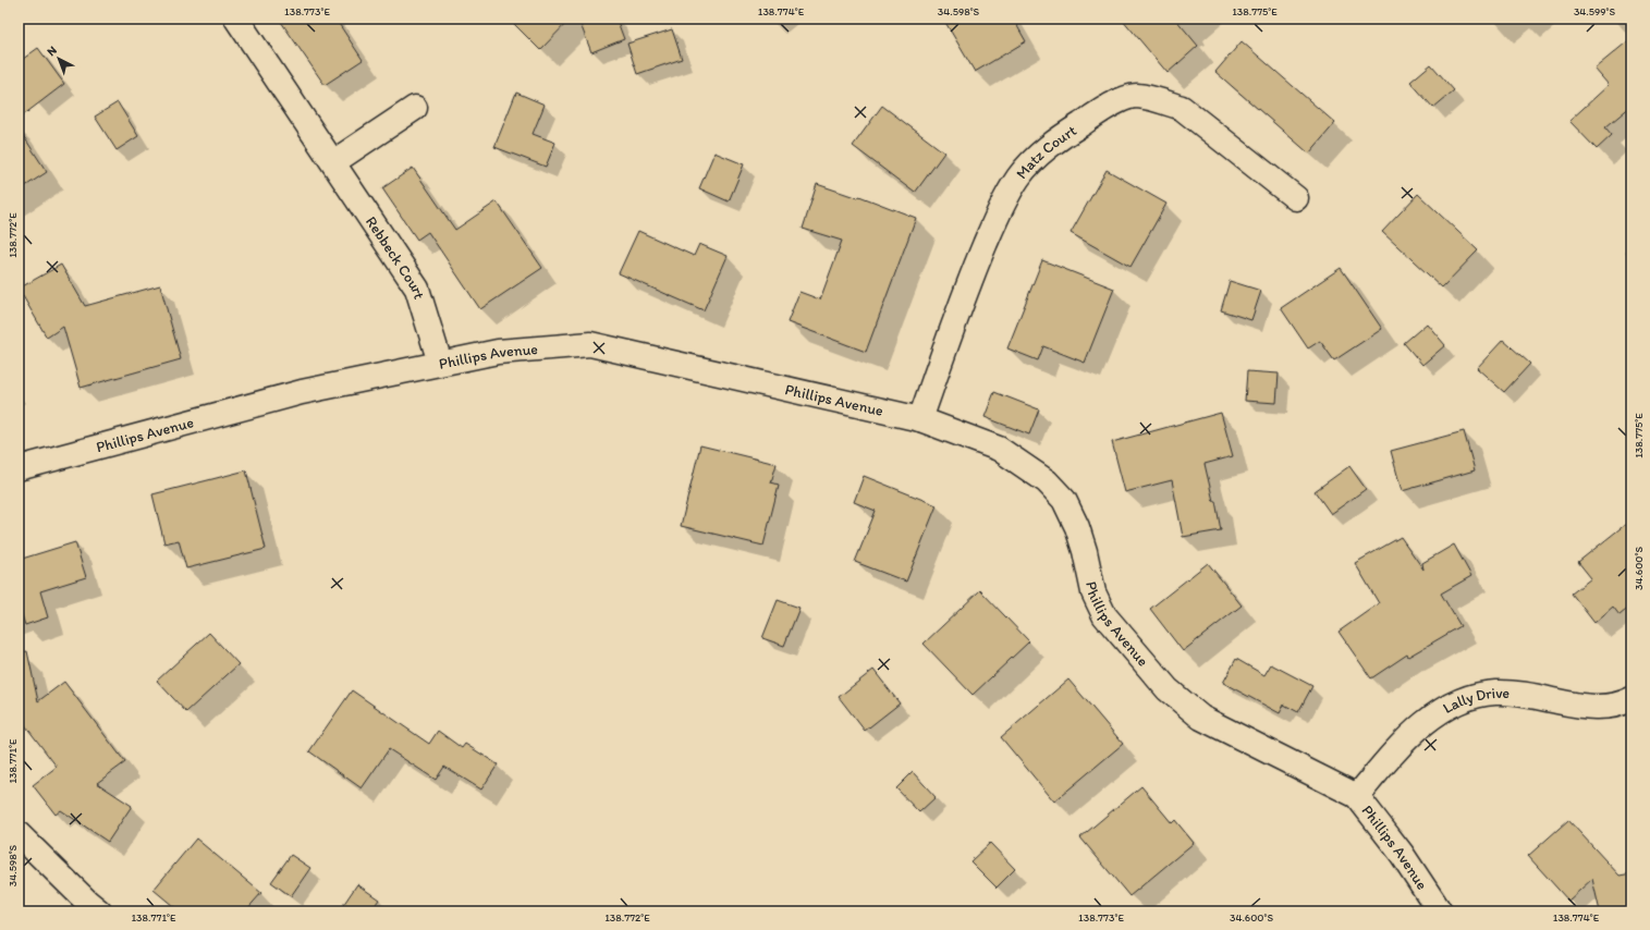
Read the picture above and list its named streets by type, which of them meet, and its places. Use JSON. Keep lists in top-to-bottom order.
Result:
{
  "streets": {
    "street": [
      "Matz Court",
      "Rebbeck Court",
      "Phillips Avenue",
      "Lally Drive"
    ]
  },
  "crossings": [
    ["Matz Court", "Phillips Avenue"],
    ["Rebbeck Court", "Phillips Avenue"],
    ["Phillips Avenue", "Lally Drive"]
  ],
  "north": "top left",
  "coordinates": [
    "138.773°E",
    "138.774°E",
    "34.598°S",
    "138.775°E",
    "34.599°S",
    "138.772°E",
    "34.600°S",
    "138.771°E"
  ]
}
